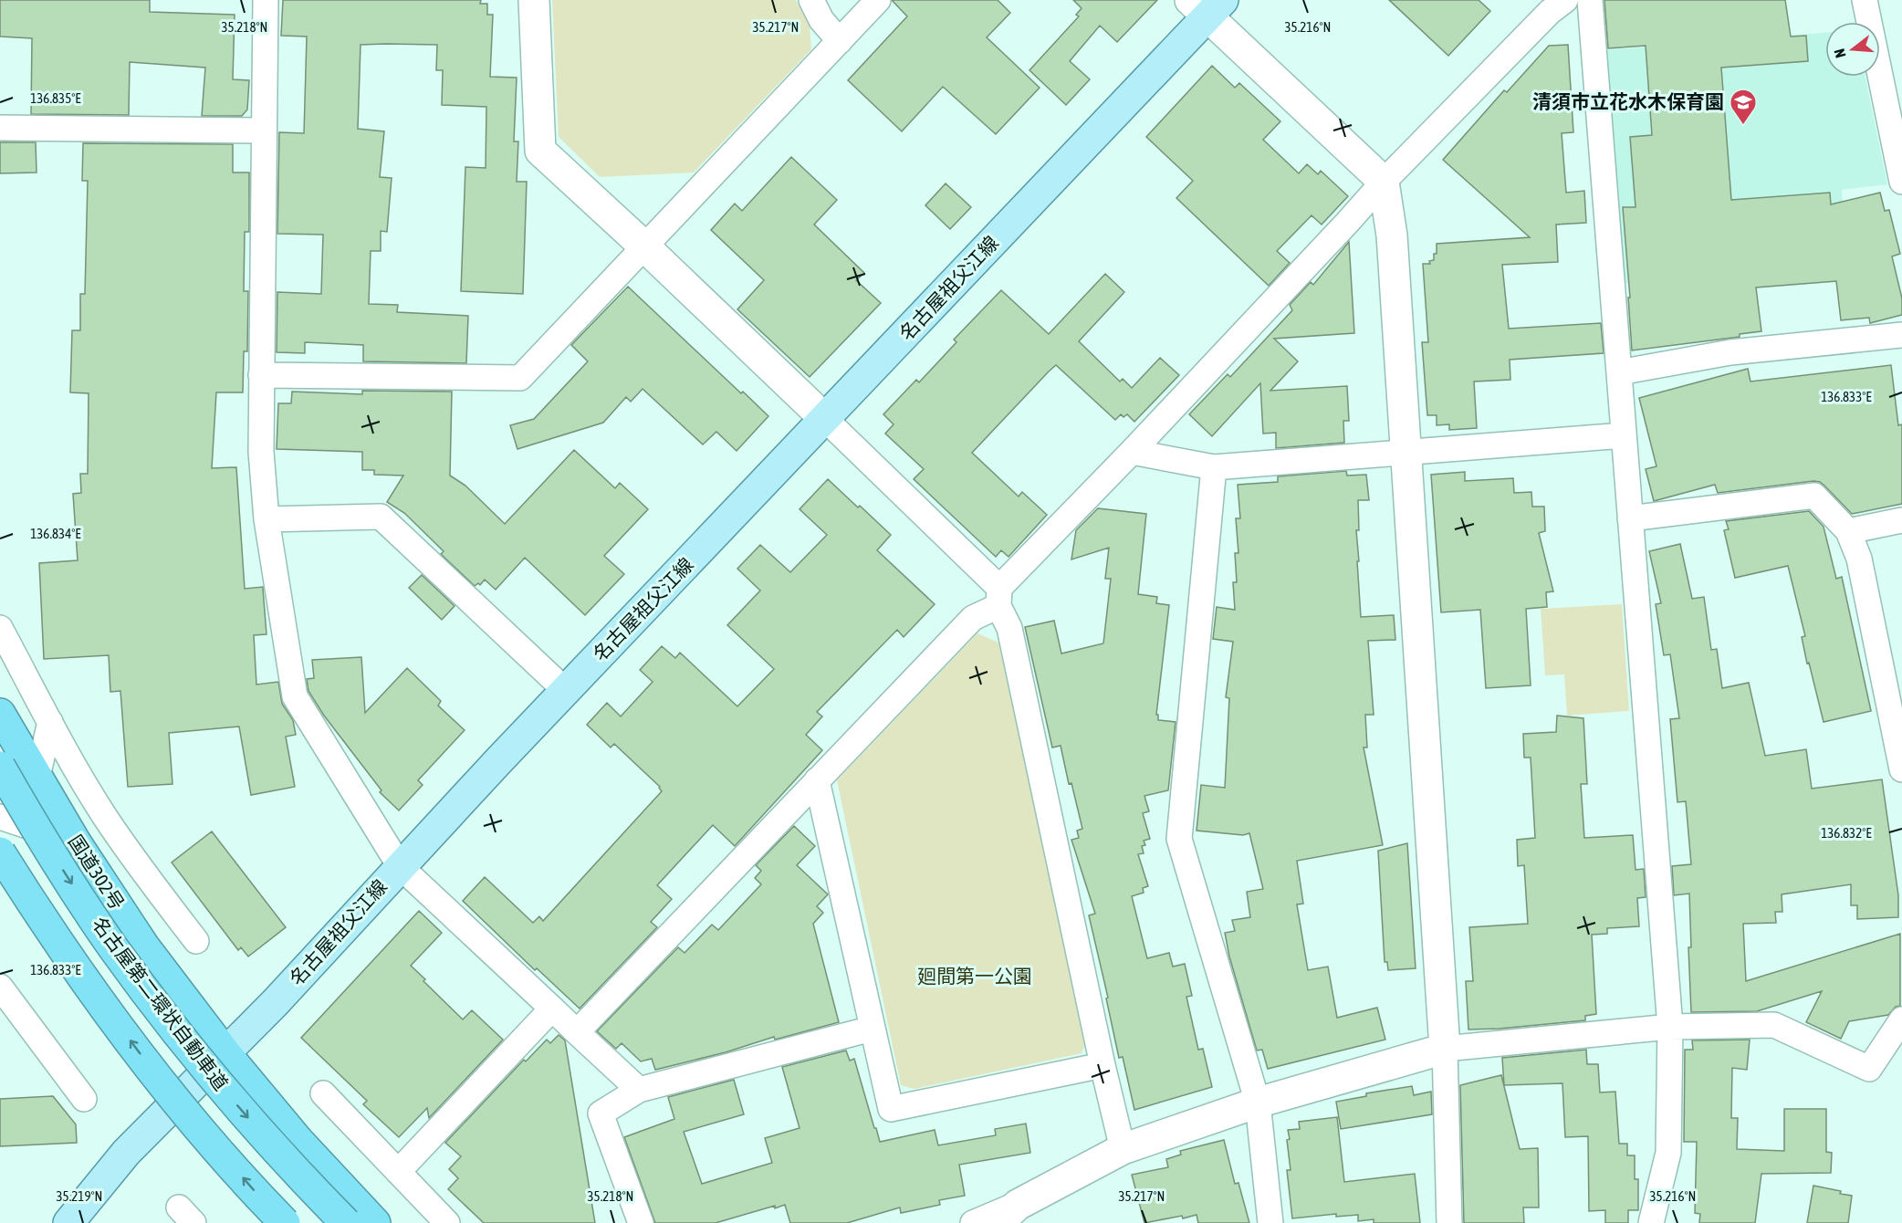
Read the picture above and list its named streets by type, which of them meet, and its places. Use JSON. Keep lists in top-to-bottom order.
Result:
{
  "streets": {
    "highway": ["国道302号", "名古屋第二環状自動車道"],
    "main road": ["名古屋祖父江線"]
  },
  "crossings": [
    ["名古屋祖父江線", "国道302号"],
    ["国道302号", "名古屋第二環状自動車道"]
  ],
  "parks": ["廻間第一公園"],
  "places": {
    "school or university": ["清須市立花水木保育園"]
  },
  "north": "left",
  "coordinates": [
    "35.218°N",
    "35.217°N",
    "35.216°N",
    "136.835°E",
    "136.833°E",
    "136.834°E",
    "136.832°E",
    "35.219°N"
  ]
}
